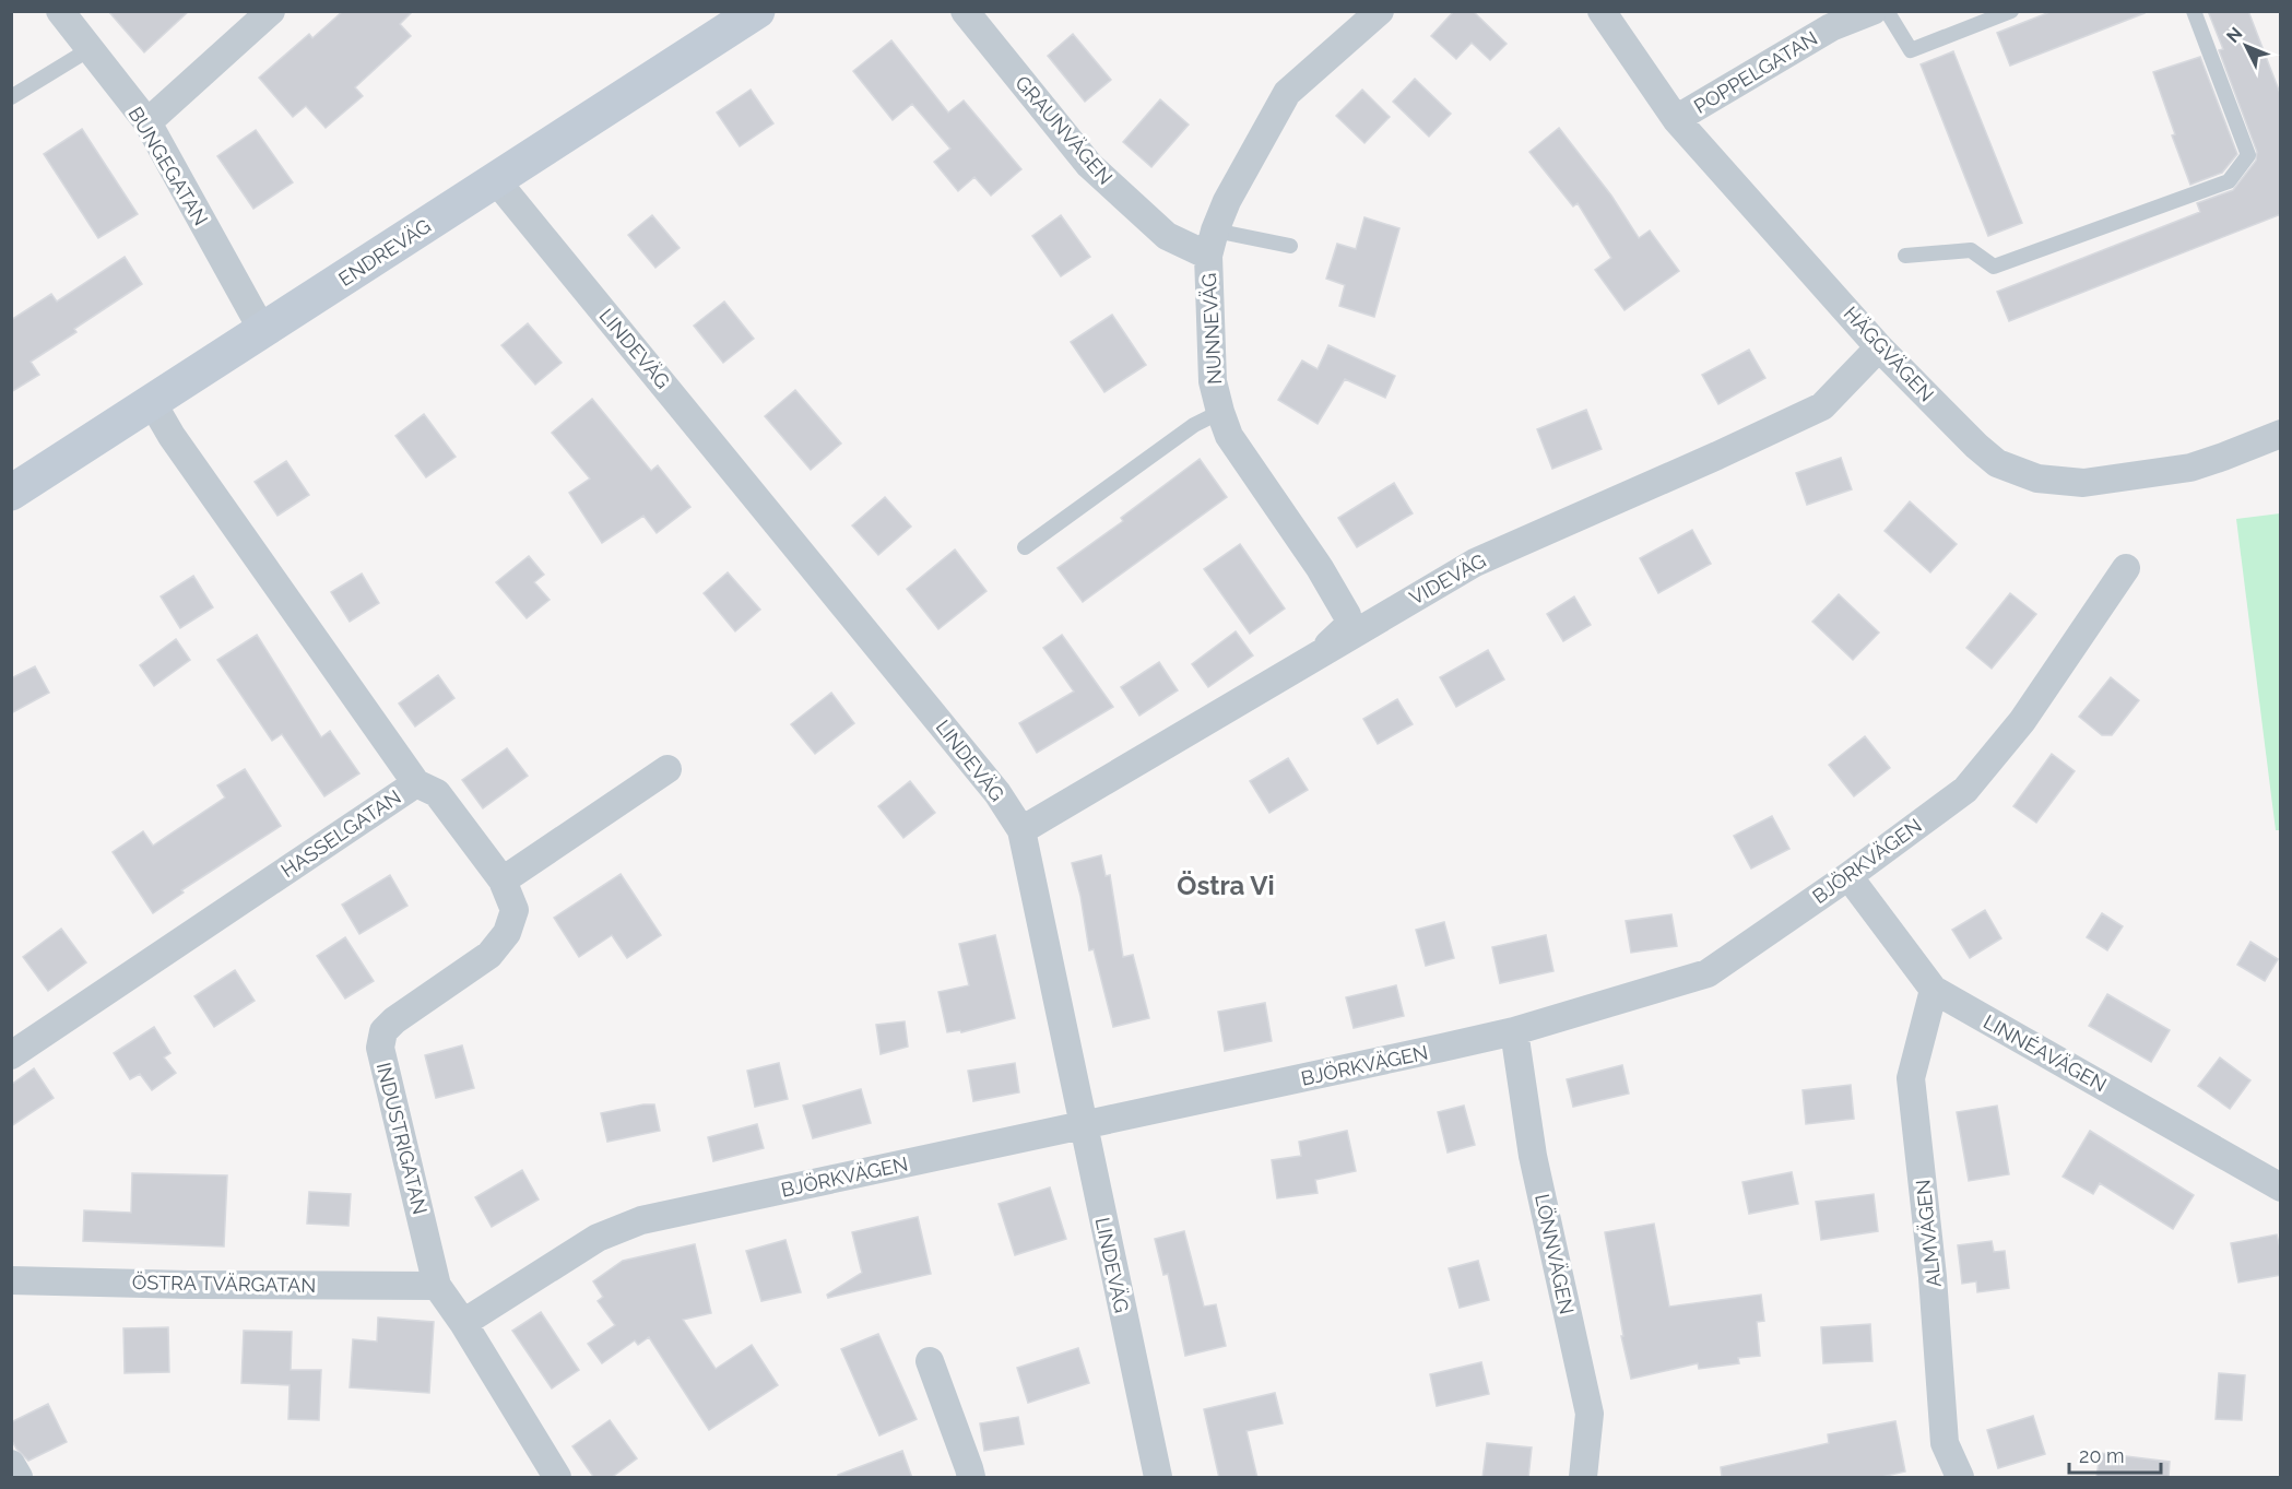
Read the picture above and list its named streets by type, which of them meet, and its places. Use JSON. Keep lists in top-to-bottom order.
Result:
{
  "streets": {
    "main road": ["ENDREVÄG"],
    "street": [
      "POPPELGATAN",
      "GRAUNVÄGEN",
      "BUNGEGATAN",
      "NUNNEVÄG",
      "LINDEVÄG",
      "HÄGGVÄGEN",
      "VIDEVÄG",
      "HASSELGATAN",
      "BJÖRKVÄGEN",
      "LINNÉAVÄGEN",
      "INDUSTRIGATAN",
      "ALMVÄGEN",
      "LÖNNVÄGEN",
      "ÖSTRA TVÄRGATAN"
    ]
  },
  "crossings": [
    ["POPPELGATAN", "HÄGGVÄGEN"],
    ["GRAUNVÄGEN", "NUNNEVÄG"],
    ["BUNGEGATAN", "ENDREVÄG"],
    ["ENDREVÄG", "LINDEVÄG"],
    ["ENDREVÄG", "HASSELGATAN"],
    ["NUNNEVÄG", "VIDEVÄG"],
    ["LINDEVÄG", "VIDEVÄG"],
    ["LINDEVÄG", "BJÖRKVÄGEN"],
    ["HÄGGVÄGEN", "VIDEVÄG"],
    ["HASSELGATAN", "INDUSTRIGATAN"],
    ["BJÖRKVÄGEN", "LINNÉAVÄGEN"],
    ["BJÖRKVÄGEN", "INDUSTRIGATAN"],
    ["BJÖRKVÄGEN", "LÖNNVÄGEN"],
    ["LINNÉAVÄGEN", "ALMVÄGEN"],
    ["INDUSTRIGATAN", "ÖSTRA TVÄRGATAN"]
  ],
  "districts": ["Östra Vi"],
  "scale_bar": "20 m",
  "north": "top left"
}
